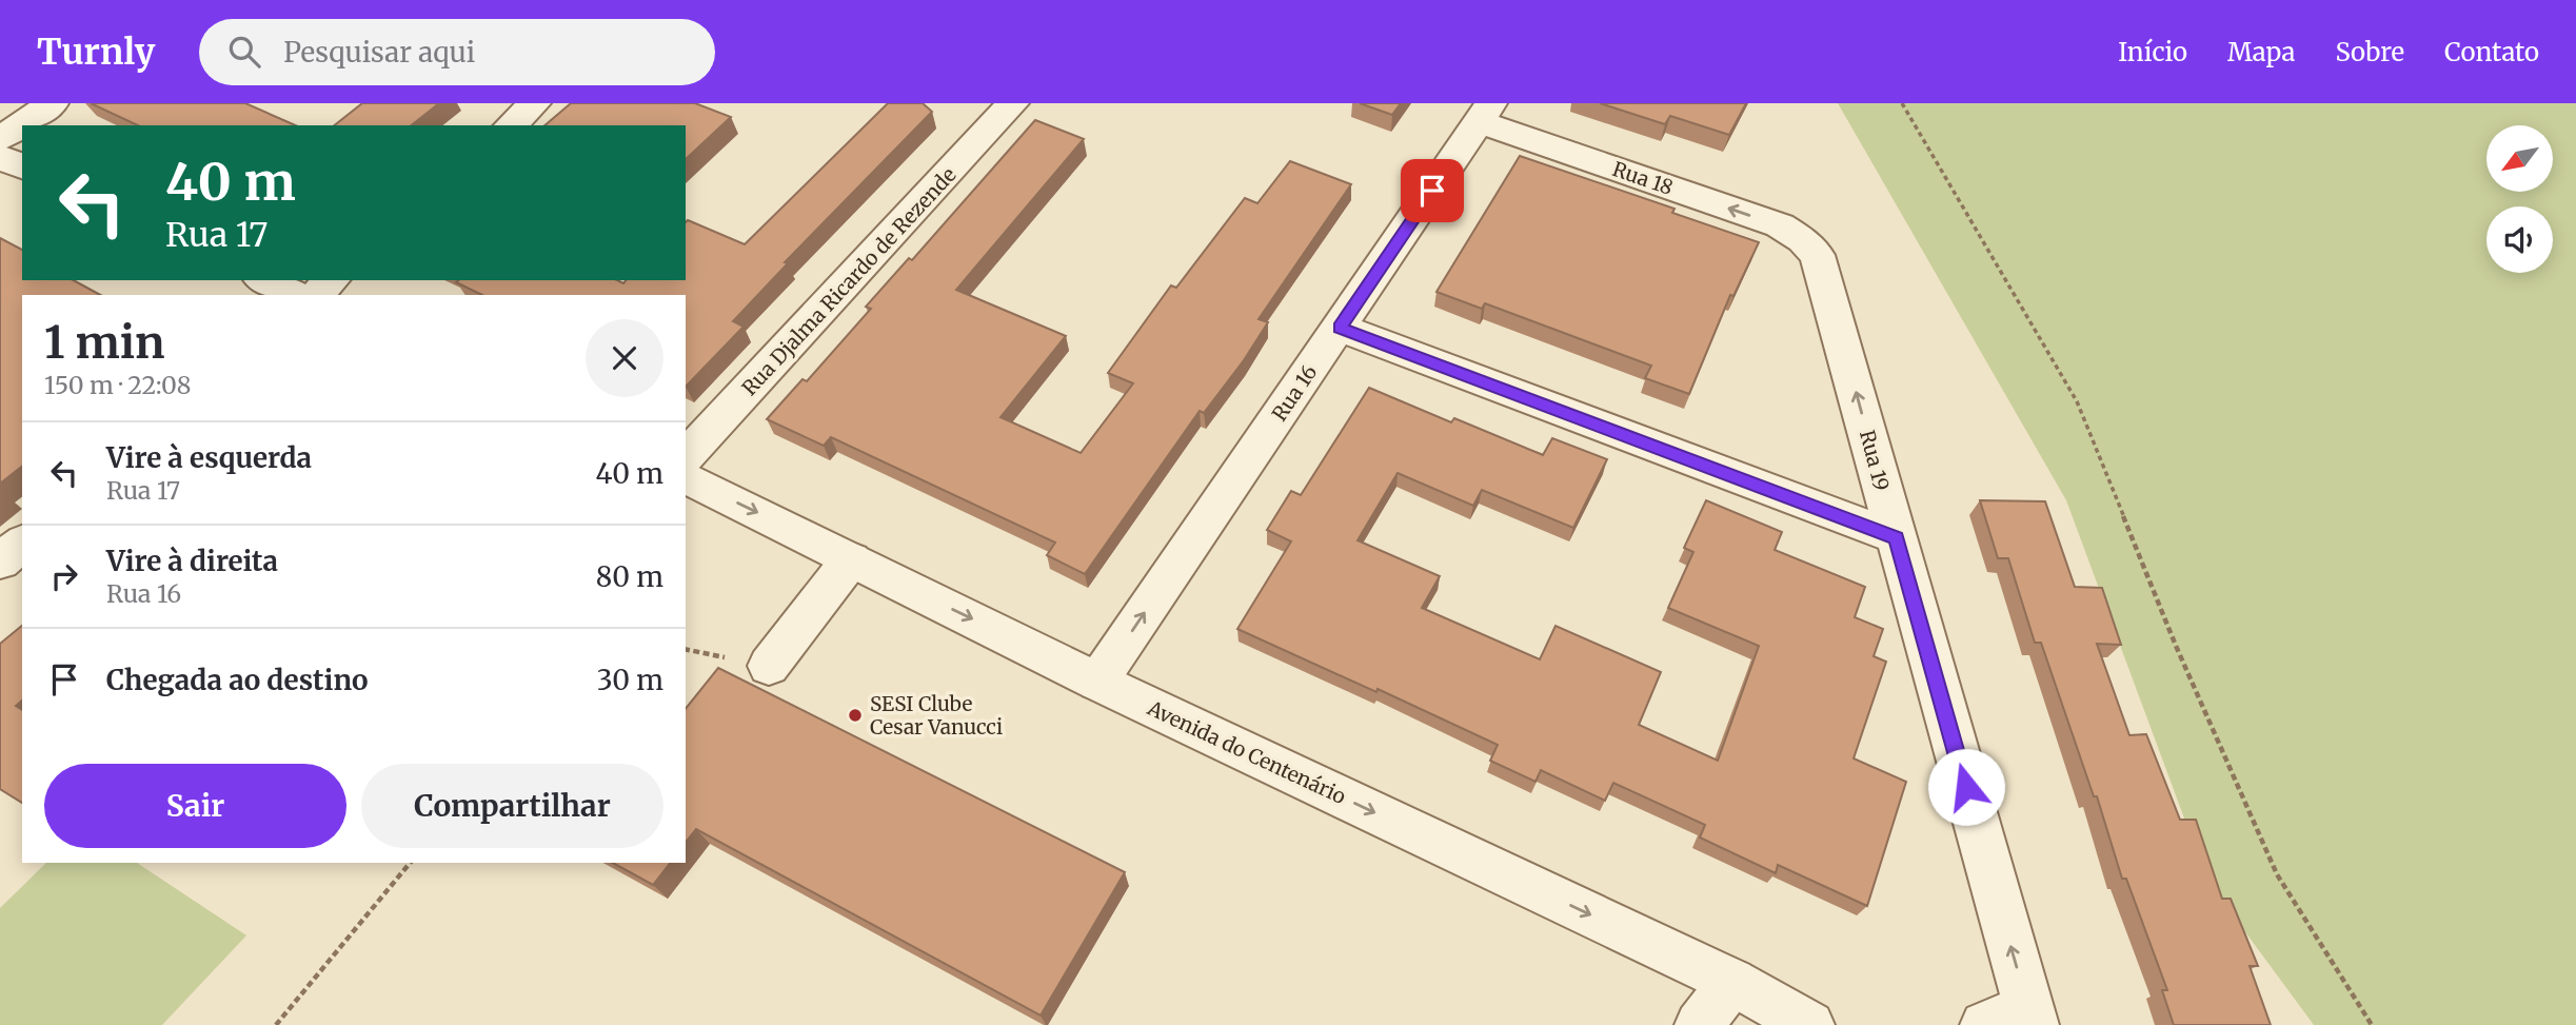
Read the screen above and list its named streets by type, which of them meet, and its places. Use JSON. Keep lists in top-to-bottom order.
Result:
{
  "streets": {
    "street": [
      "Rua 18",
      "Rua Djalma Ricardo de Rezende",
      "Rua 16",
      "Rua 19",
      "Avenida do Centenário"
    ]
  },
  "crossings": [
    ["Rua 18", "Rua 16"],
    ["Rua 18", "Rua 19"],
    ["Rua 16", "Avenida do Centenário"]
  ],
  "one_way": ["Rua 16", "Rua 19", "Avenida do Centenário"],
  "places": ["SESI Clube Cesar Vanucci"],
  "north": "bottom left",
  "page": {
    "header": "Turnly",
    "search": "Pesquisar aqui",
    "nav": [
      "Início",
      "Mapa",
      "Sobre",
      "Contato"
    ],
    "turn": ["40 m", "Rua 17"],
    "heading": ["1 min", "150 m · 22:08"],
    "list": [
      {
        "name": "Vire à esquerda",
        "note": "Rua 17",
        "value": "40 m"
      },
      {
        "name": "Vire à direita",
        "note": "Rua 16",
        "value": "80 m"
      },
      {
        "name": "Chegada ao destino",
        "value": "30 m"
      }
    ],
    "buttons": ["Sair", "Compartilhar"]
  }
}
